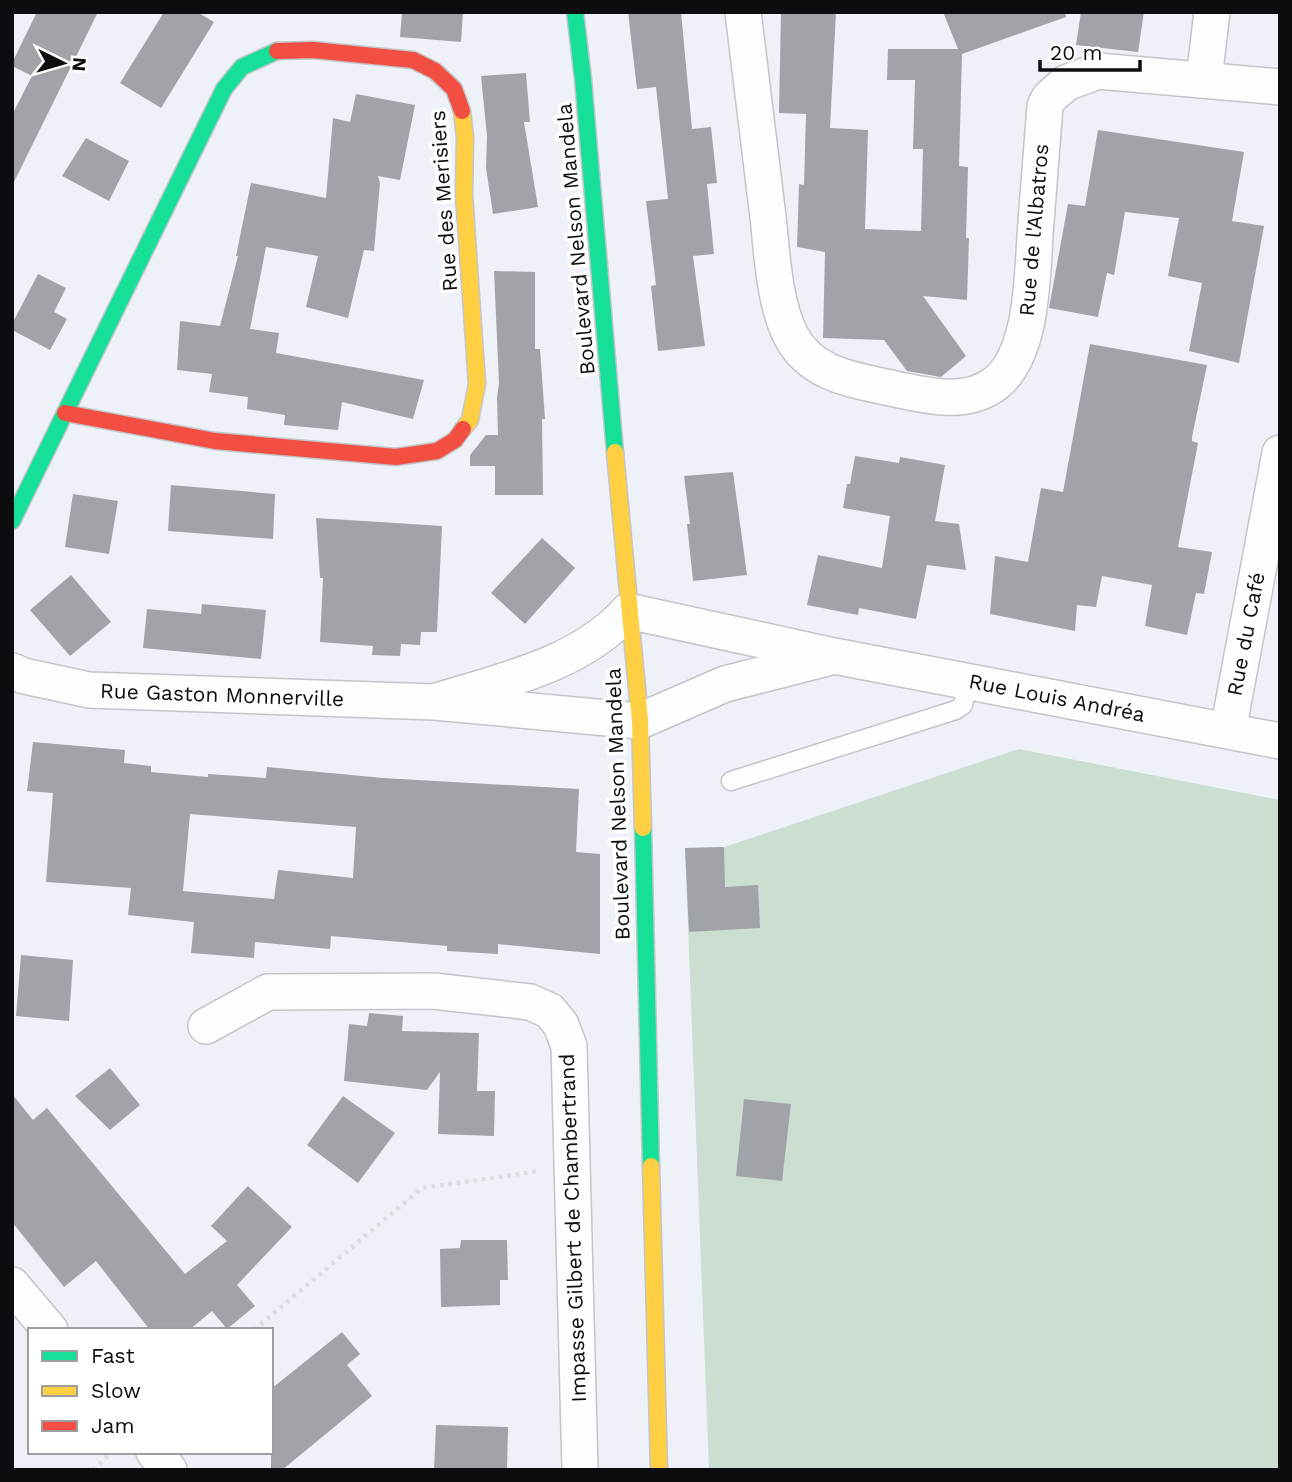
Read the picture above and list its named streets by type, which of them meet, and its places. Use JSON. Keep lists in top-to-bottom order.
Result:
{
  "streets": {
    "street": [
      "Rue des Merisiers",
      "Rue de l'Albatros",
      "Boulevard Nelson Mandela",
      "Rue du Café",
      "Rue Gaston Monnerville",
      "Rue Louis Andréa",
      "Impasse Gilbert de Chambertrand"
    ]
  },
  "crossings": [
    ["Boulevard Nelson Mandela", "Rue Gaston Monnerville"],
    ["Boulevard Nelson Mandela", "Rue Louis Andréa"],
    ["Rue du Café", "Rue Louis Andréa"],
    ["Rue Gaston Monnerville", "Rue Louis Andréa"]
  ],
  "legend": ["Fast", "Slow", "Jam"],
  "scale_bar": "20 m",
  "north": "right"
}
